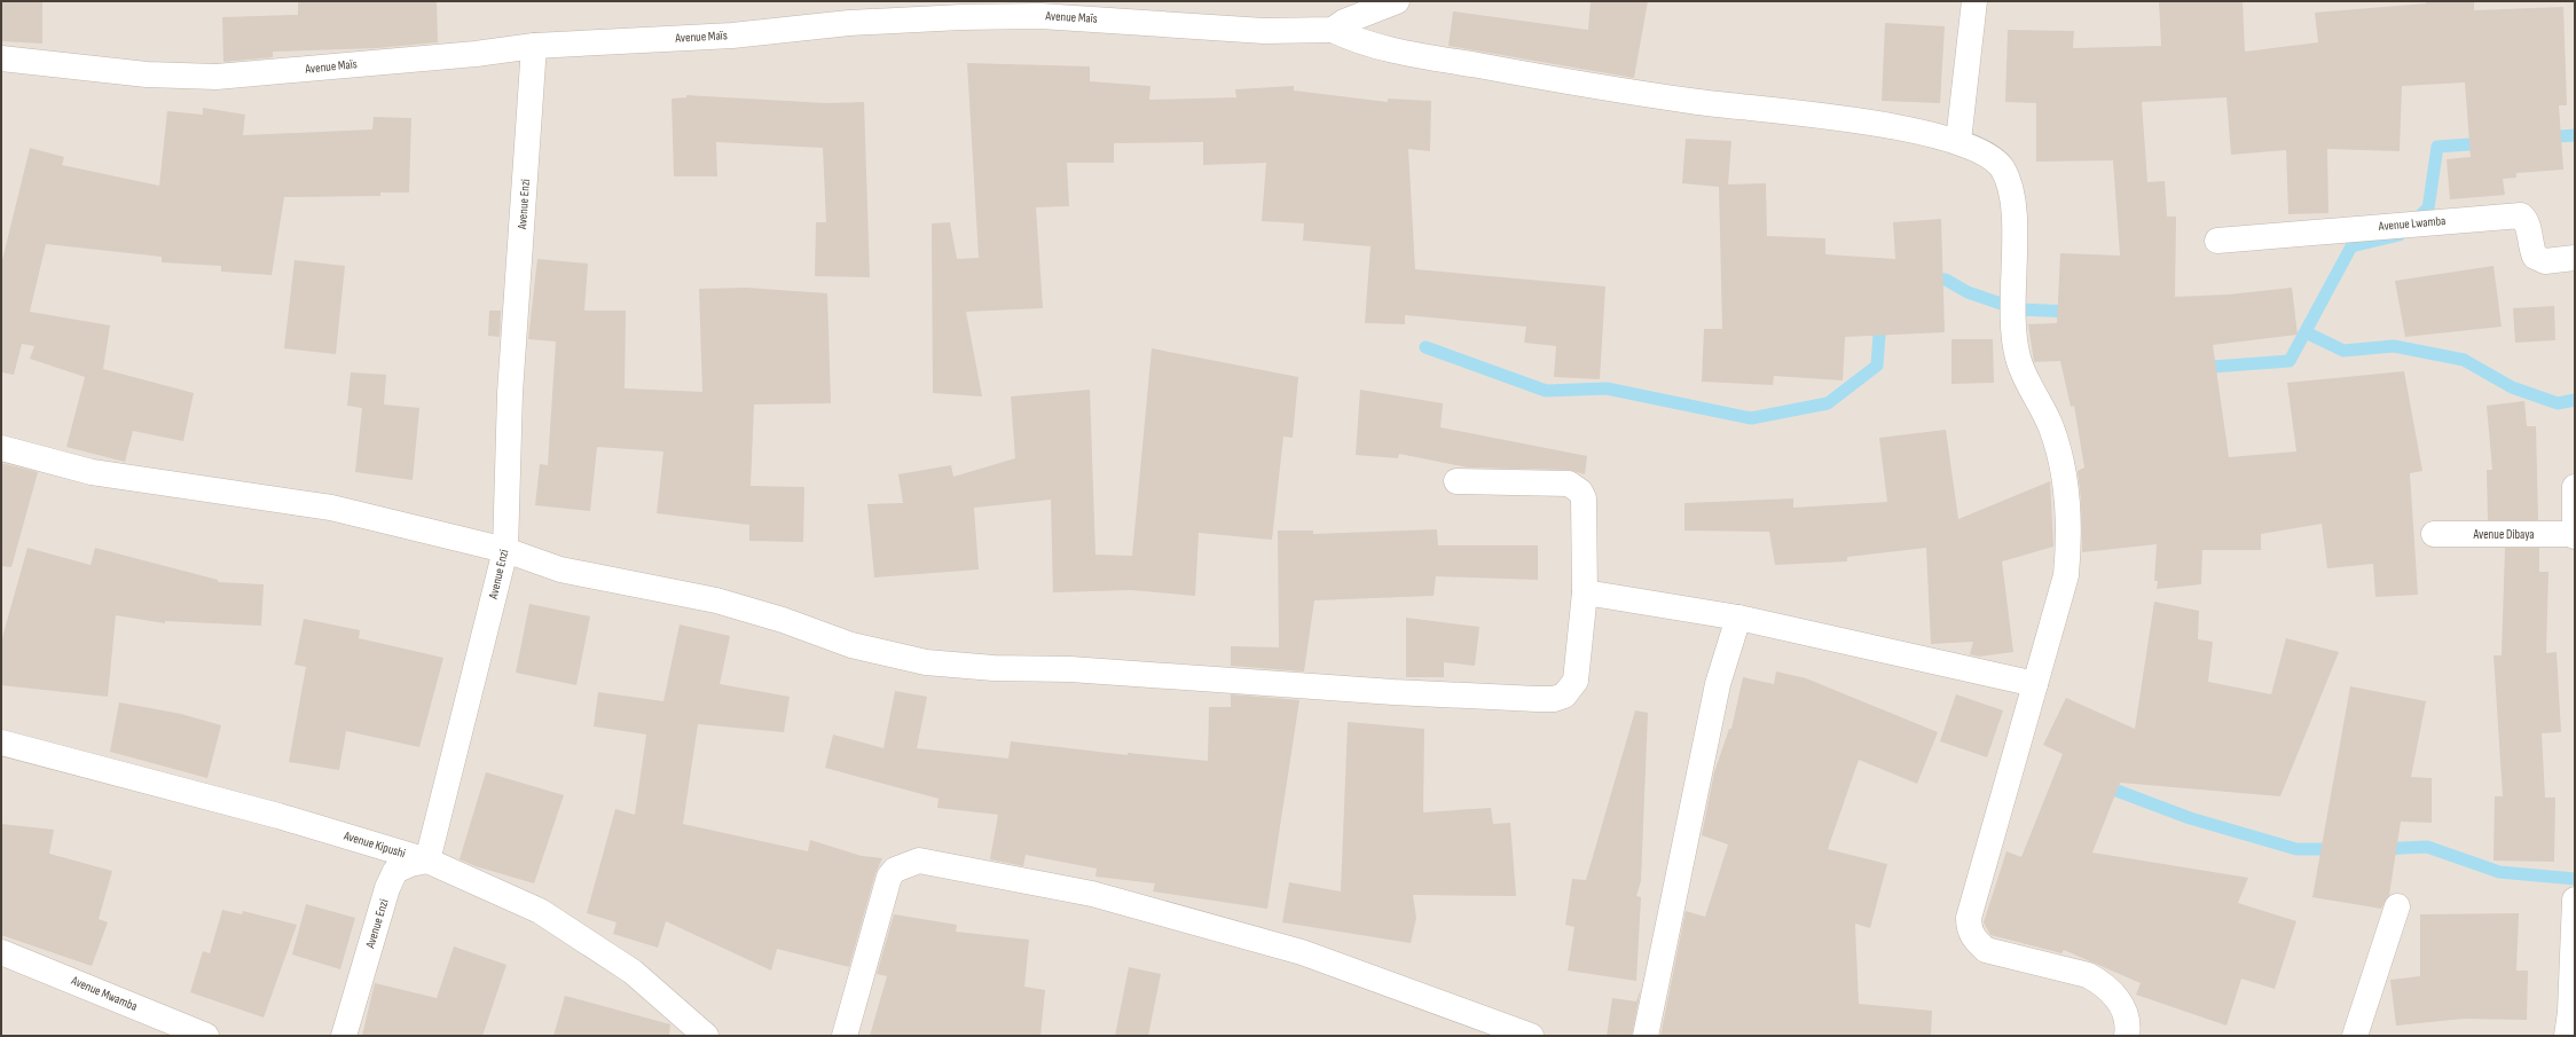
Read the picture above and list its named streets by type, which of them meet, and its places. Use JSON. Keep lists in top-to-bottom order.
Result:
{
  "streets": {
    "street": [
      "Avenue Maïs",
      "Avenue Enzi",
      "Avenue Lwamba",
      "Avenue Dibaya",
      "Avenue Kipushi",
      "Avenue Mwamba"
    ]
  },
  "crossings": [
    ["Avenue Maïs", "Avenue Enzi"],
    ["Avenue Enzi", "Avenue Kipushi"]
  ]
}
